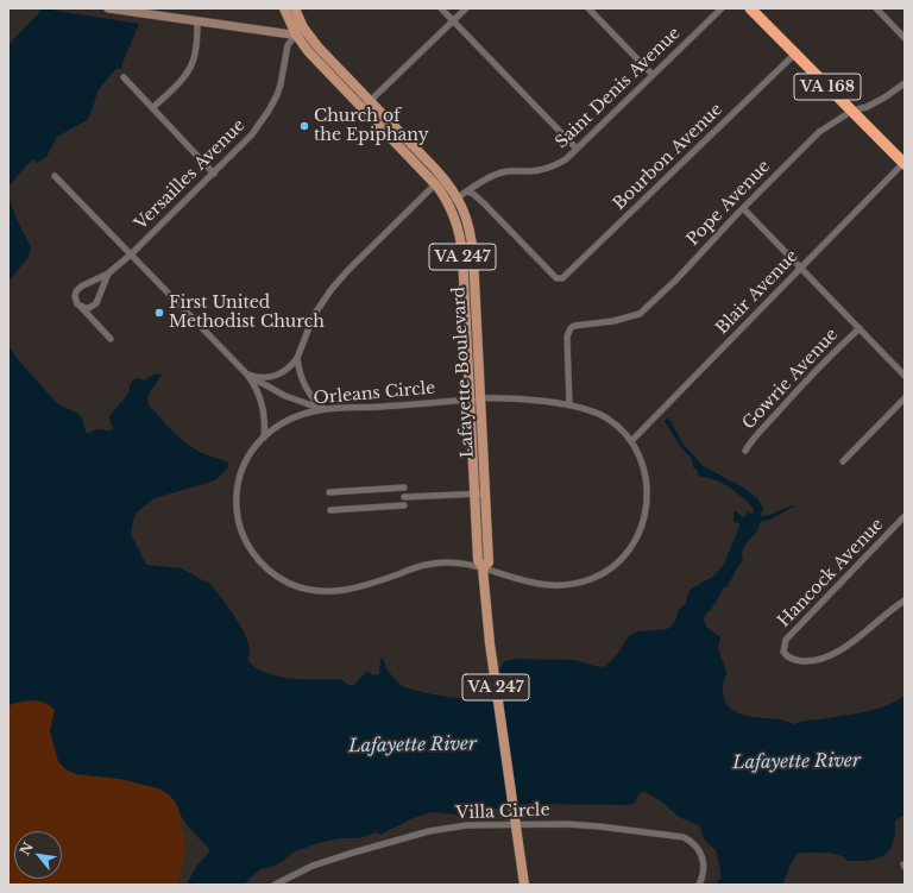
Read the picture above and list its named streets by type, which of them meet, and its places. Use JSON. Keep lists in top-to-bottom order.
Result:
{
  "streets": {
    "highway": ["VA 168"],
    "main road": ["VA 247", "Lafayette Boulevard"],
    "street": [
      "Saint Denis Avenue",
      "Bourbon Avenue",
      "Versailles Avenue",
      "Pope Avenue",
      "Blair Avenue",
      "Gowrie Avenue",
      "Orleans Circle",
      "Hancock Avenue",
      "Villa Circle"
    ]
  },
  "crossings": [
    ["VA 168", "Bourbon Avenue"],
    ["VA 168", "Pope Avenue"],
    ["VA 168", "Blair Avenue"],
    ["Saint Denis Avenue", "Bourbon Avenue"],
    ["Saint Denis Avenue", "Lafayette Boulevard"],
    ["Bourbon Avenue", "Lafayette Boulevard"],
    ["Versailles Avenue", "Lafayette Boulevard"],
    ["Pope Avenue", "Orleans Circle"],
    ["VA 247", "Lafayette Boulevard"],
    ["VA 247", "Villa Circle"],
    ["Blair Avenue", "Orleans Circle"],
    ["Lafayette Boulevard", "Orleans Circle"],
    ["Lafayette Boulevard", "Villa Circle"]
  ],
  "water": ["Lafayette River"],
  "places": ["Church of the Epiphany", "First United Methodist Church"],
  "north": "top left"
}
